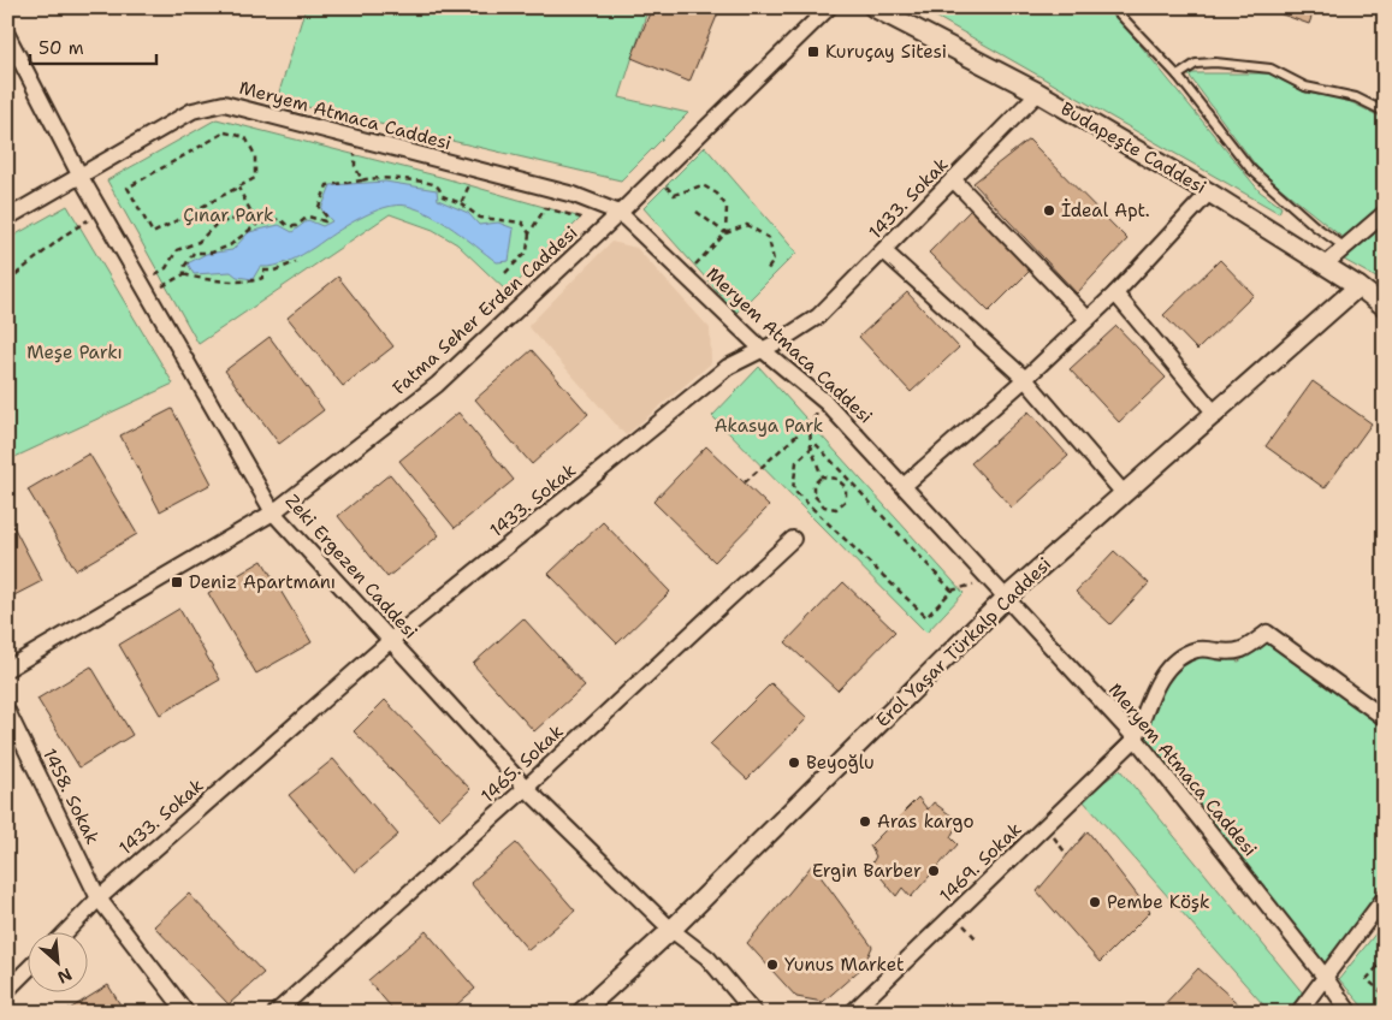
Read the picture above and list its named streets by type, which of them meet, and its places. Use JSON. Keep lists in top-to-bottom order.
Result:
{
  "streets": {
    "street": [
      "Meryem Atmaca Caddesi",
      "Budapeşte Caddesi",
      "1433. Sokak",
      "Fatma Seher Erden Caddesi",
      "Zeki Ergezen Caddesi",
      "Erol Yaşar Türkalp Caddesi",
      "1465. Sokak",
      "1458. Sokak",
      "1469. Sokak"
    ]
  },
  "crossings": [
    ["Meryem Atmaca Caddesi", "1433. Sokak"],
    ["Meryem Atmaca Caddesi", "Fatma Seher Erden Caddesi"],
    ["Meryem Atmaca Caddesi", "Zeki Ergezen Caddesi"],
    ["Meryem Atmaca Caddesi", "Erol Yaşar Türkalp Caddesi"],
    ["Meryem Atmaca Caddesi", "1469. Sokak"],
    ["Budapeşte Caddesi", "1433. Sokak"],
    ["Budapeşte Caddesi", "Erol Yaşar Türkalp Caddesi"],
    ["1433. Sokak", "Zeki Ergezen Caddesi"],
    ["1433. Sokak", "1458. Sokak"],
    ["Fatma Seher Erden Caddesi", "Zeki Ergezen Caddesi"],
    ["Zeki Ergezen Caddesi", "Erol Yaşar Türkalp Caddesi"],
    ["Zeki Ergezen Caddesi", "1465. Sokak"]
  ],
  "parks": ["Çınar Park", "Meşe Parkı", "Akasya Park"],
  "places": {
    "transit": ["Kuruçay Sitesi", "Deniz Apartmanı"],
    "other": [
      "İdeal Apt.",
      "Beyoğlu",
      "Aras kargo",
      "Ergin Barber",
      "Pembe Köşk",
      "Yunus Market"
    ]
  },
  "scale_bar": "50 m",
  "north": "bottom right"
}
